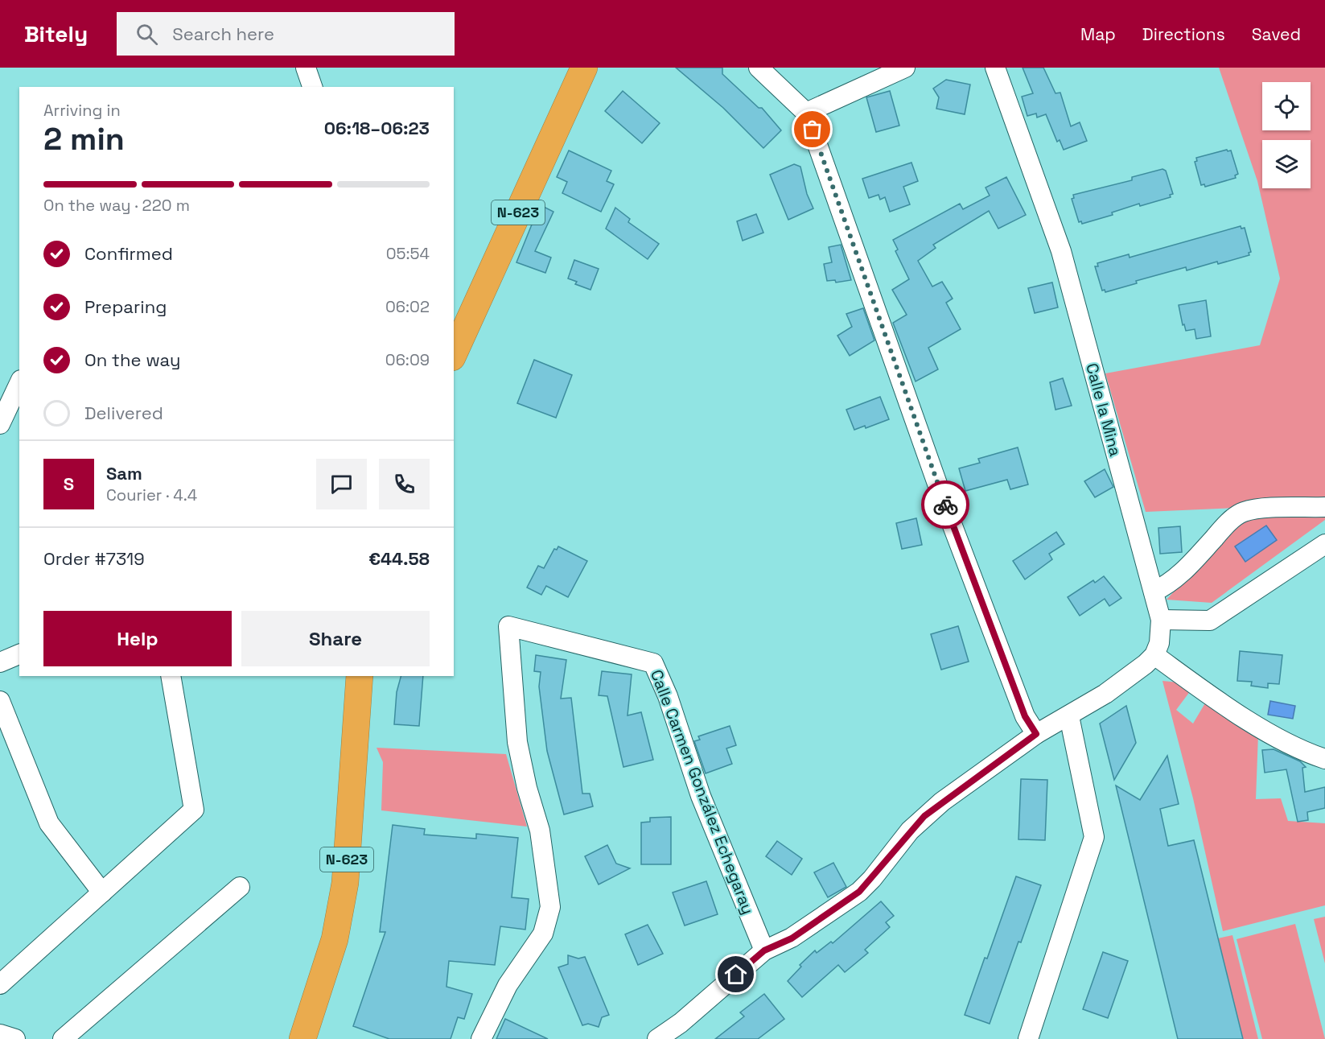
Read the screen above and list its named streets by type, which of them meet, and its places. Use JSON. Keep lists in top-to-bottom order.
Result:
{
  "streets": {
    "highway": ["N-623"],
    "street": ["Calle la Mina", "Calle Carmen González Echegaray"]
  },
  "page": {
    "header": "Bitely",
    "search": "Search here",
    "nav": ["Map", "Directions", "Saved"],
    "heading": ["2 min", "Arriving in", "06:18–06:23"],
    "panel": [
      "Sam",
      "Courier · 4.4",
      "Order #7319",
      "€44.58"
    ],
    "bar": "On the way · 220 m",
    "list": [
      ["Confirmed", "05:54"],
      ["Preparing", "06:02"],
      ["On the way", "06:09"],
      "Delivered"
    ],
    "round": "S",
    "buttons": ["Help", "Share"]
  }
}
